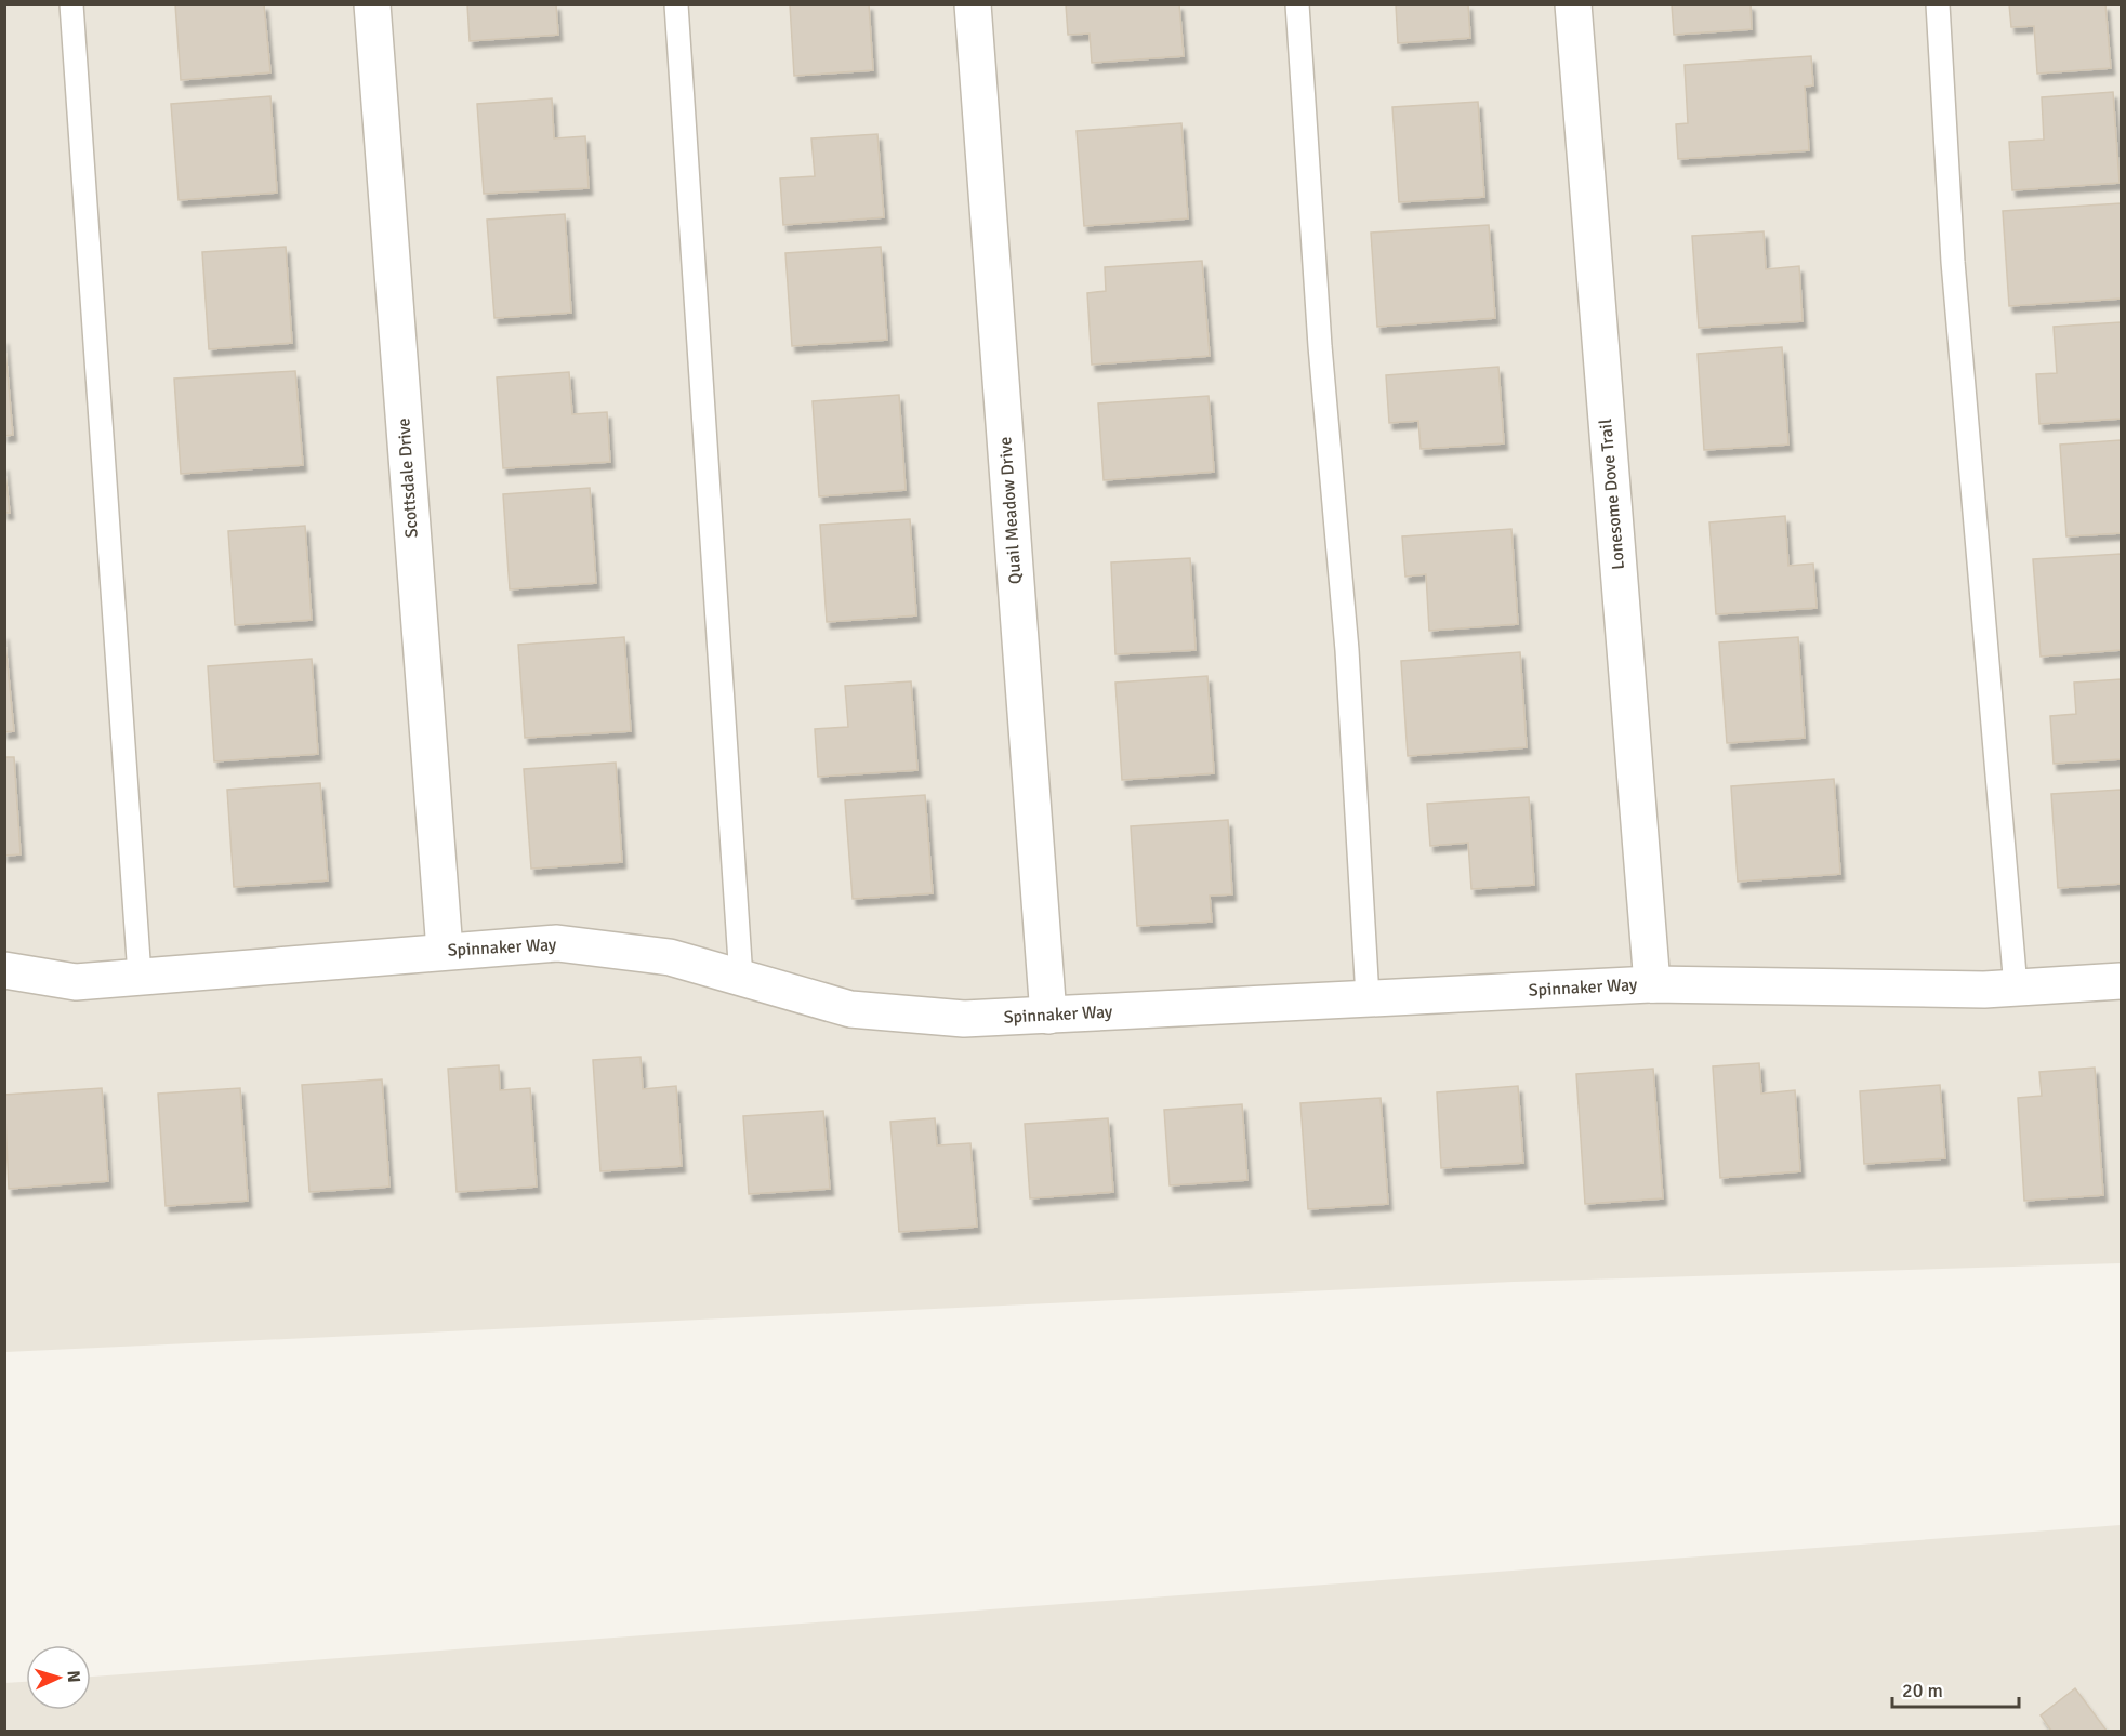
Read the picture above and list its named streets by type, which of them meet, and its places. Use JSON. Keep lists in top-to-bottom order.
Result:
{
  "streets": {
    "street": [
      "Scottsdale Drive",
      "Lonesome Dove Trail",
      "Quail Meadow Drive",
      "Spinnaker Way"
    ]
  },
  "crossings": [
    ["Scottsdale Drive", "Spinnaker Way"],
    ["Lonesome Dove Trail", "Spinnaker Way"],
    ["Quail Meadow Drive", "Spinnaker Way"]
  ],
  "scale_bar": "20 m",
  "north": "right"
}
